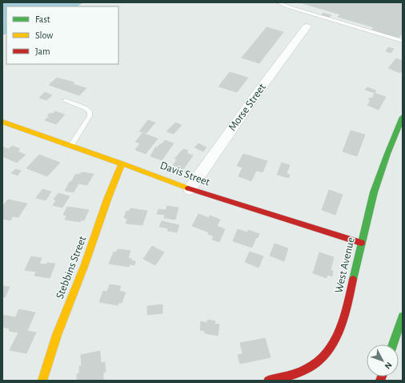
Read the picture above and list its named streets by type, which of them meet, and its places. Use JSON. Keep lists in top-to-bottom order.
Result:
{
  "streets": {
    "main road": ["Davis Street", "West Avenue", "Stebbins Street"],
    "street": ["Morse Street"]
  },
  "crossings": [
    ["Morse Street", "Davis Street"],
    ["Davis Street", "West Avenue"],
    ["Davis Street", "Stebbins Street"]
  ],
  "legend": ["Fast", "Slow", "Jam"],
  "north": "bottom right"
}
